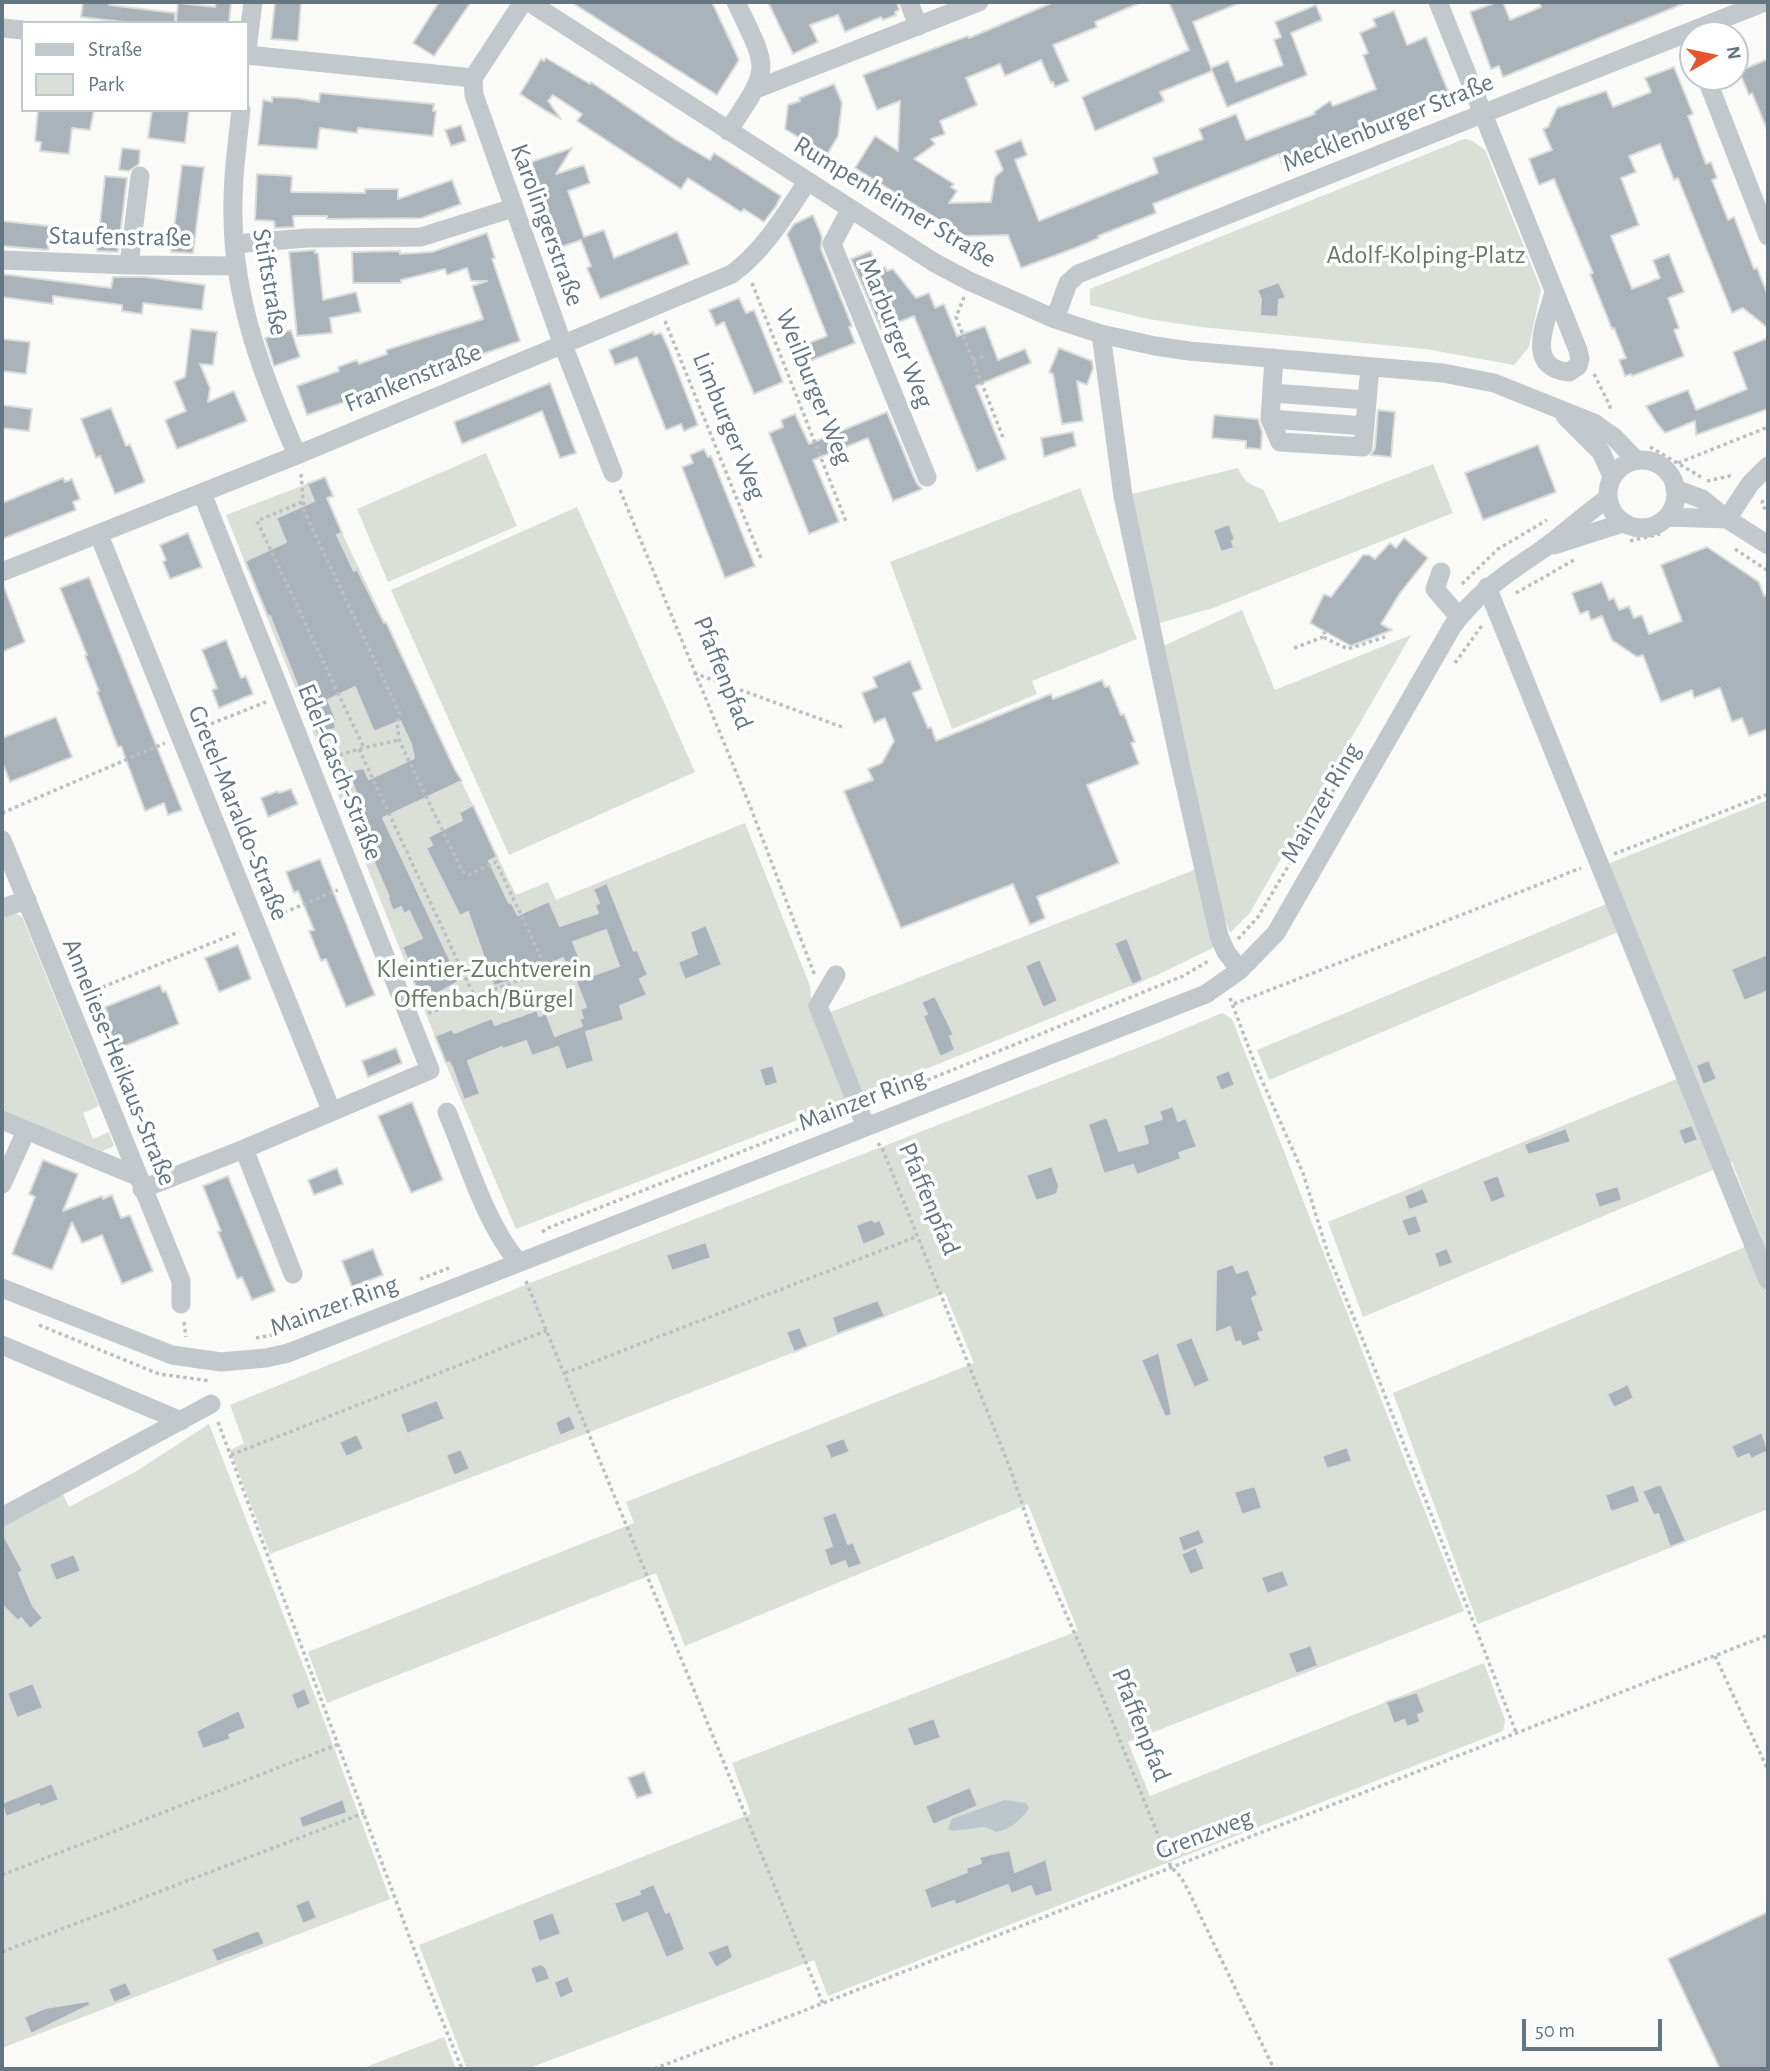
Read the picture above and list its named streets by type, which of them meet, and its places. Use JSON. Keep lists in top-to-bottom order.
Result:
{
  "streets": {
    "street": [
      "Mecklenburger Straße",
      "Rumpenheimer Straße",
      "Karolingerstraße",
      "Staufenstraße",
      "Stiftstraße",
      "Marburger Weg",
      "Frankenstraße",
      "Pfaffenpfad",
      "Edel-Gasch-Straße",
      "Mainzer Ring",
      "Gretel-Maraldo-Straße",
      "Anneliese-Heikaus-Straße"
    ],
    "path": ["Weilburger Weg", "Limburger Weg", "Grenzweg"]
  },
  "crossings": [
    ["Mecklenburger Straße", "Rumpenheimer Straße"],
    ["Rumpenheimer Straße", "Marburger Weg"],
    ["Rumpenheimer Straße", "Frankenstraße"],
    ["Rumpenheimer Straße", "Mainzer Ring"],
    ["Karolingerstraße", "Frankenstraße"],
    ["Karolingerstraße", "Pfaffenpfad"],
    ["Staufenstraße", "Stiftstraße"],
    ["Stiftstraße", "Frankenstraße"],
    ["Frankenstraße", "Weilburger Weg"],
    ["Frankenstraße", "Limburger Weg"],
    ["Frankenstraße", "Edel-Gasch-Straße"],
    ["Frankenstraße", "Gretel-Maraldo-Straße"],
    ["Pfaffenpfad", "Mainzer Ring"],
    ["Pfaffenpfad", "Grenzweg"],
    ["Edel-Gasch-Straße", "Gretel-Maraldo-Straße"]
  ],
  "parks": ["Adolf-Kolping-Platz", "Kleintier-Zuchtverein Offenbach/Bürgel"],
  "legend": ["Straße", "Park"],
  "scale_bar": "50 m",
  "north": "right"
}
